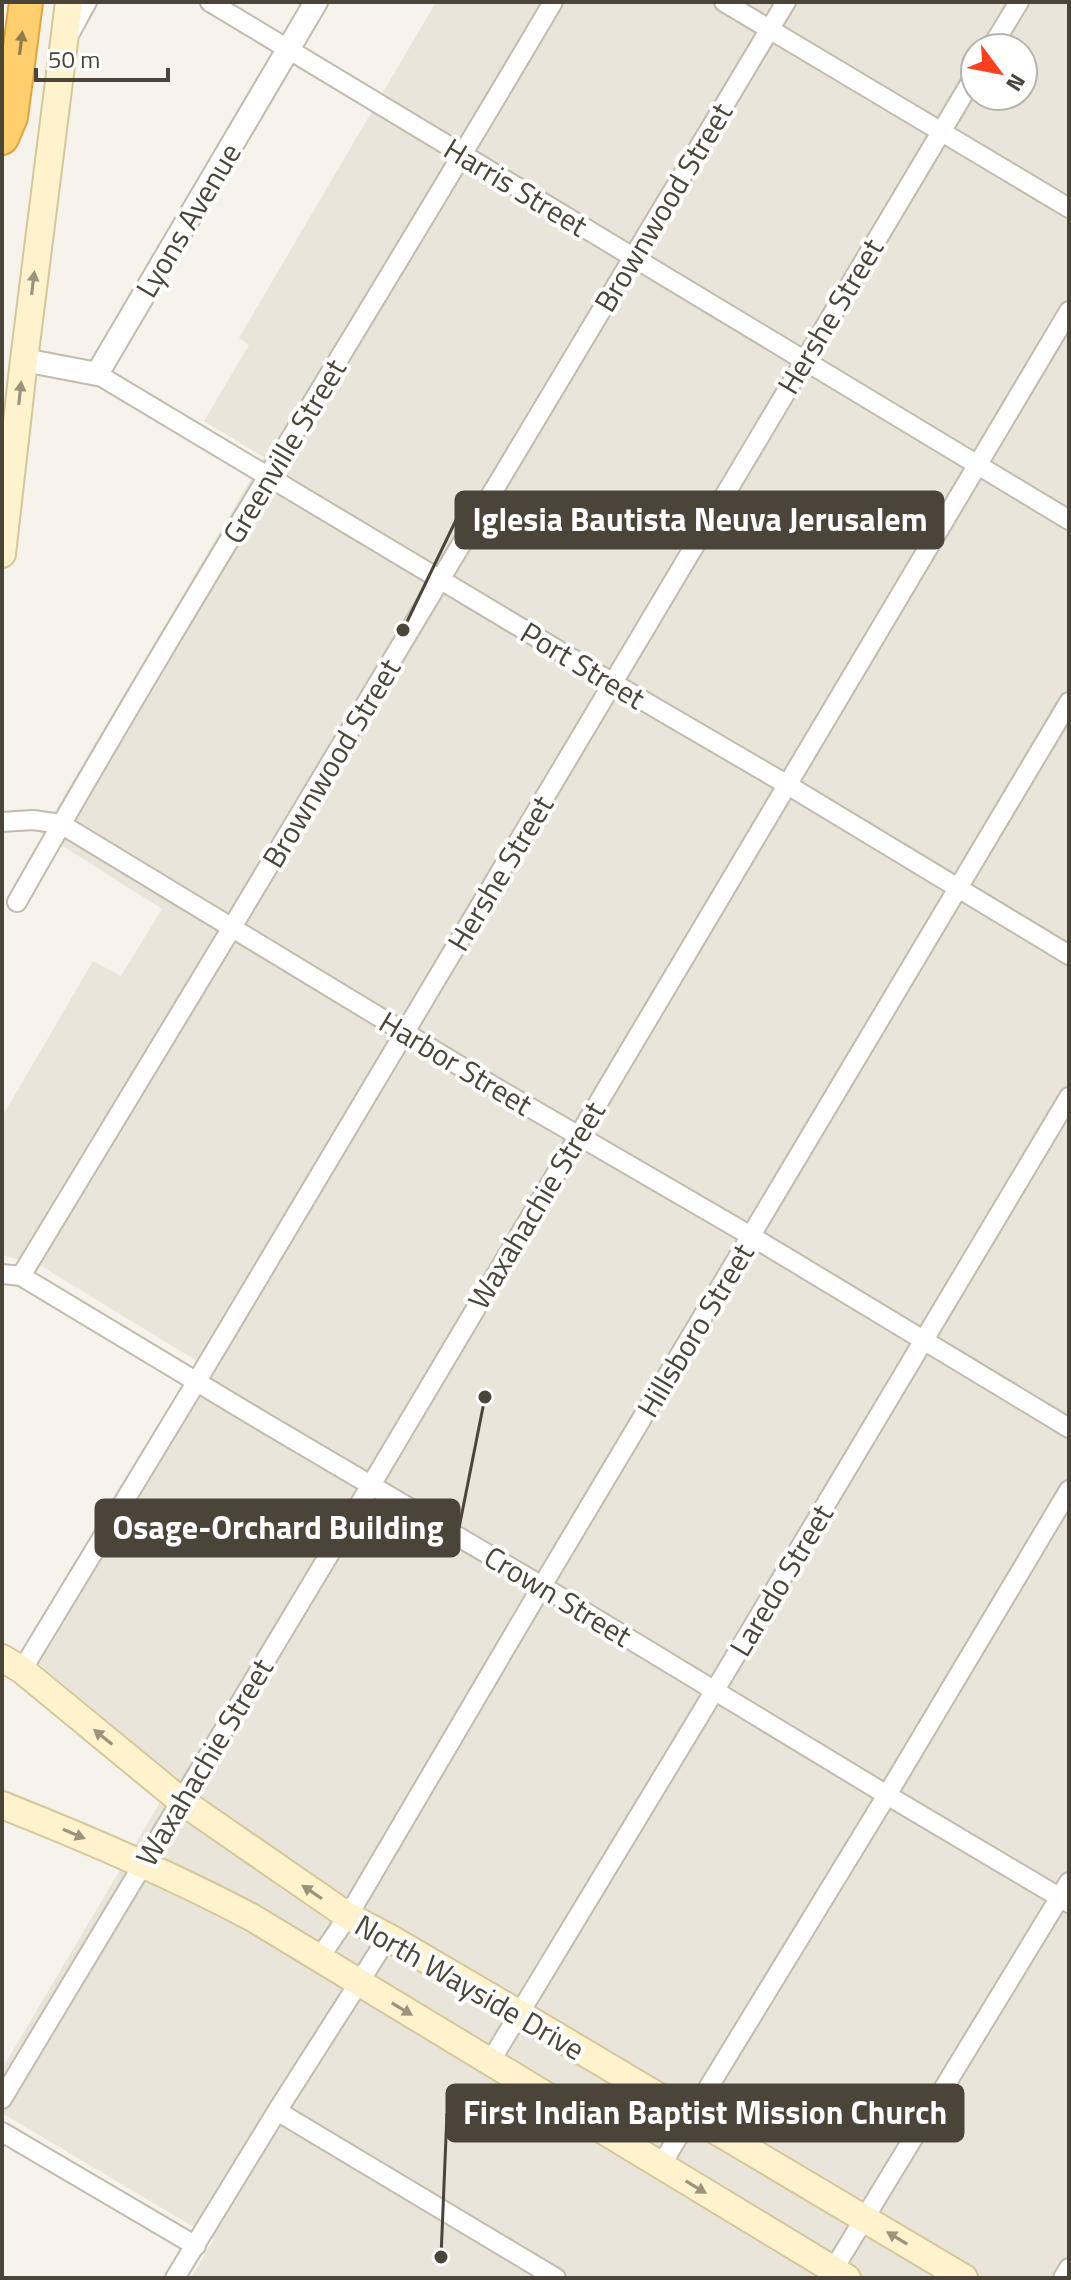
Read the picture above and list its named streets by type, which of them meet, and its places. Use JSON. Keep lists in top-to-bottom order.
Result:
{
  "streets": {
    "main road": ["North Wayside Drive"],
    "street": [
      "Harris Street",
      "Brownwood Street",
      "Lyons Avenue",
      "Hershe Street",
      "Greenville Street",
      "Port Street",
      "Harbor Street",
      "Waxahachie Street",
      "Hillsboro Street",
      "Laredo Street",
      "Crown Street"
    ]
  },
  "crossings": [
    ["Harris Street", "Brownwood Street"],
    ["Harris Street", "Lyons Avenue"],
    ["Harris Street", "Hershe Street"],
    ["Harris Street", "Greenville Street"],
    ["Harris Street", "Waxahachie Street"],
    ["Brownwood Street", "Port Street"],
    ["Brownwood Street", "Harbor Street"],
    ["Brownwood Street", "Crown Street"],
    ["Lyons Avenue", "Port Street"],
    ["Hershe Street", "Port Street"],
    ["Hershe Street", "Harbor Street"],
    ["Hershe Street", "Crown Street"],
    ["Hershe Street", "North Wayside Drive"],
    ["Greenville Street", "Port Street"],
    ["Greenville Street", "Harbor Street"],
    ["Port Street", "Waxahachie Street"],
    ["Port Street", "Hillsboro Street"],
    ["Harbor Street", "Waxahachie Street"],
    ["Harbor Street", "Hillsboro Street"],
    ["Harbor Street", "Laredo Street"],
    ["Waxahachie Street", "Crown Street"],
    ["Waxahachie Street", "North Wayside Drive"],
    ["Hillsboro Street", "Crown Street"],
    ["Hillsboro Street", "North Wayside Drive"],
    ["Laredo Street", "Crown Street"],
    ["Laredo Street", "North Wayside Drive"]
  ],
  "places": ["Iglesia Bautista Neuva Jerusalem", "Osage-Orchard Building", "First Indian Baptist Mission Church"],
  "scale_bar": "50 m",
  "north": "bottom right"
}
